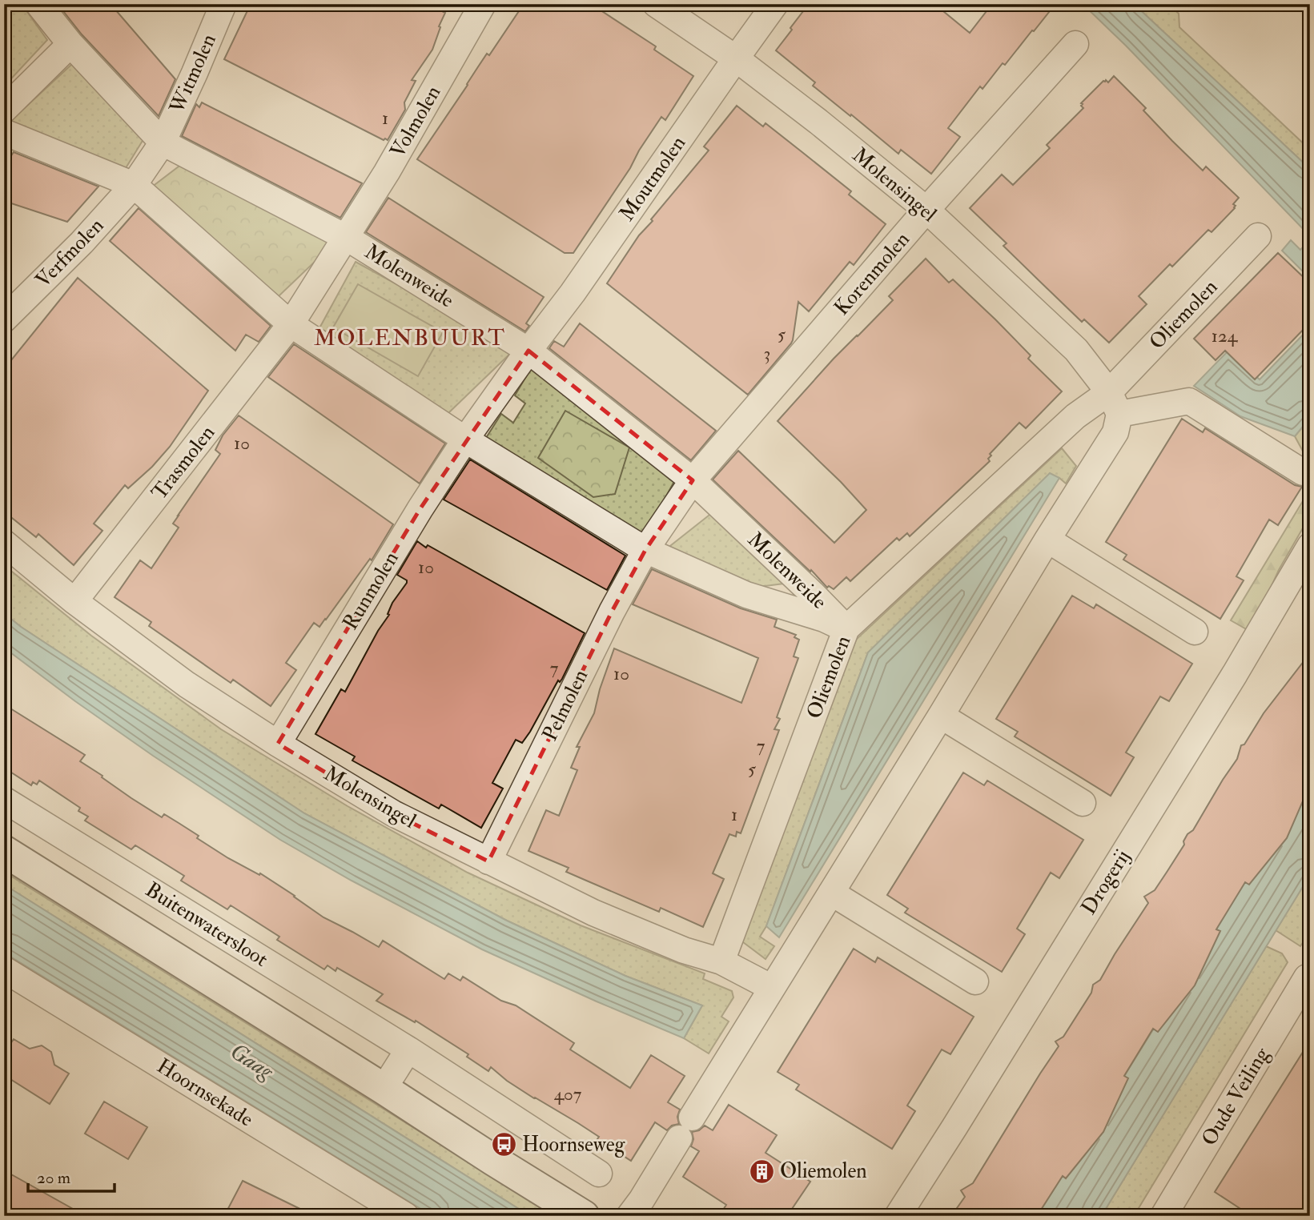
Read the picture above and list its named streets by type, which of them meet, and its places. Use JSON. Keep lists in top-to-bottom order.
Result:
{
  "streets": {
    "street": [
      "Witmolen",
      "Volmolen",
      "Moutmolen",
      "Molensingel",
      "Verfmolen",
      "Korenmolen",
      "Molenweide",
      "Oliemolen",
      "Trasmolen",
      "Runmolen",
      "Pelmolen",
      "Drogerij",
      "Buitenwatersloot",
      "Hoornsekade",
      "Oude Veiling"
    ]
  },
  "crossings": [
    ["Witmolen", "Molenweide"],
    ["Volmolen", "Molenweide"],
    ["Moutmolen", "Molensingel"],
    ["Moutmolen", "Molenweide"],
    ["Molensingel", "Korenmolen"],
    ["Molensingel", "Oliemolen"],
    ["Molensingel", "Trasmolen"],
    ["Molensingel", "Runmolen"],
    ["Molensingel", "Pelmolen"],
    ["Verfmolen", "Molenweide"],
    ["Korenmolen", "Molenweide"],
    ["Molenweide", "Oliemolen"],
    ["Molenweide", "Trasmolen"],
    ["Molenweide", "Runmolen"],
    ["Molenweide", "Pelmolen"]
  ],
  "districts": ["MOLENBUURT"],
  "water": ["Gaag"],
  "places": {
    "bus stop": ["Hoornseweg"],
    "building": ["Oliemolen"]
  },
  "house_numbers": [
    "1",
    "5",
    "124",
    "3",
    "10",
    "10",
    "7",
    "10",
    "7",
    "5",
    "1",
    "407"
  ],
  "scale_bar": "20 m"
}
